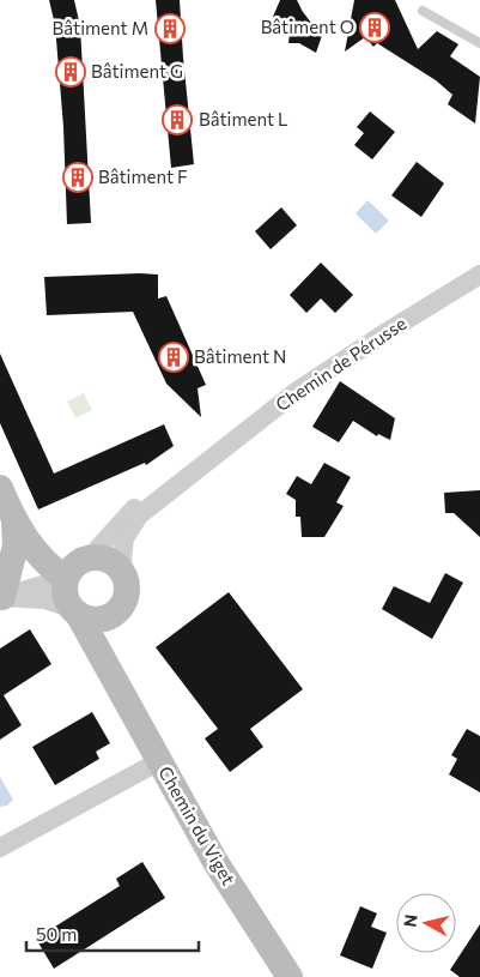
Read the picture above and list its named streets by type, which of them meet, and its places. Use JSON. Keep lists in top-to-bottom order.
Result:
{
  "streets": {
    "street": ["Chemin de Pérusse", "Chemin du Viget"]
  },
  "crossings": [
    ["Chemin de Pérusse", "Chemin du Viget"]
  ],
  "places": {
    "building": [
      "Bâtiment O",
      "Bâtiment M",
      "Bâtiment G",
      "Bâtiment L",
      "Bâtiment F",
      "Bâtiment N"
    ]
  },
  "scale_bar": "50 m",
  "north": "left"
}
